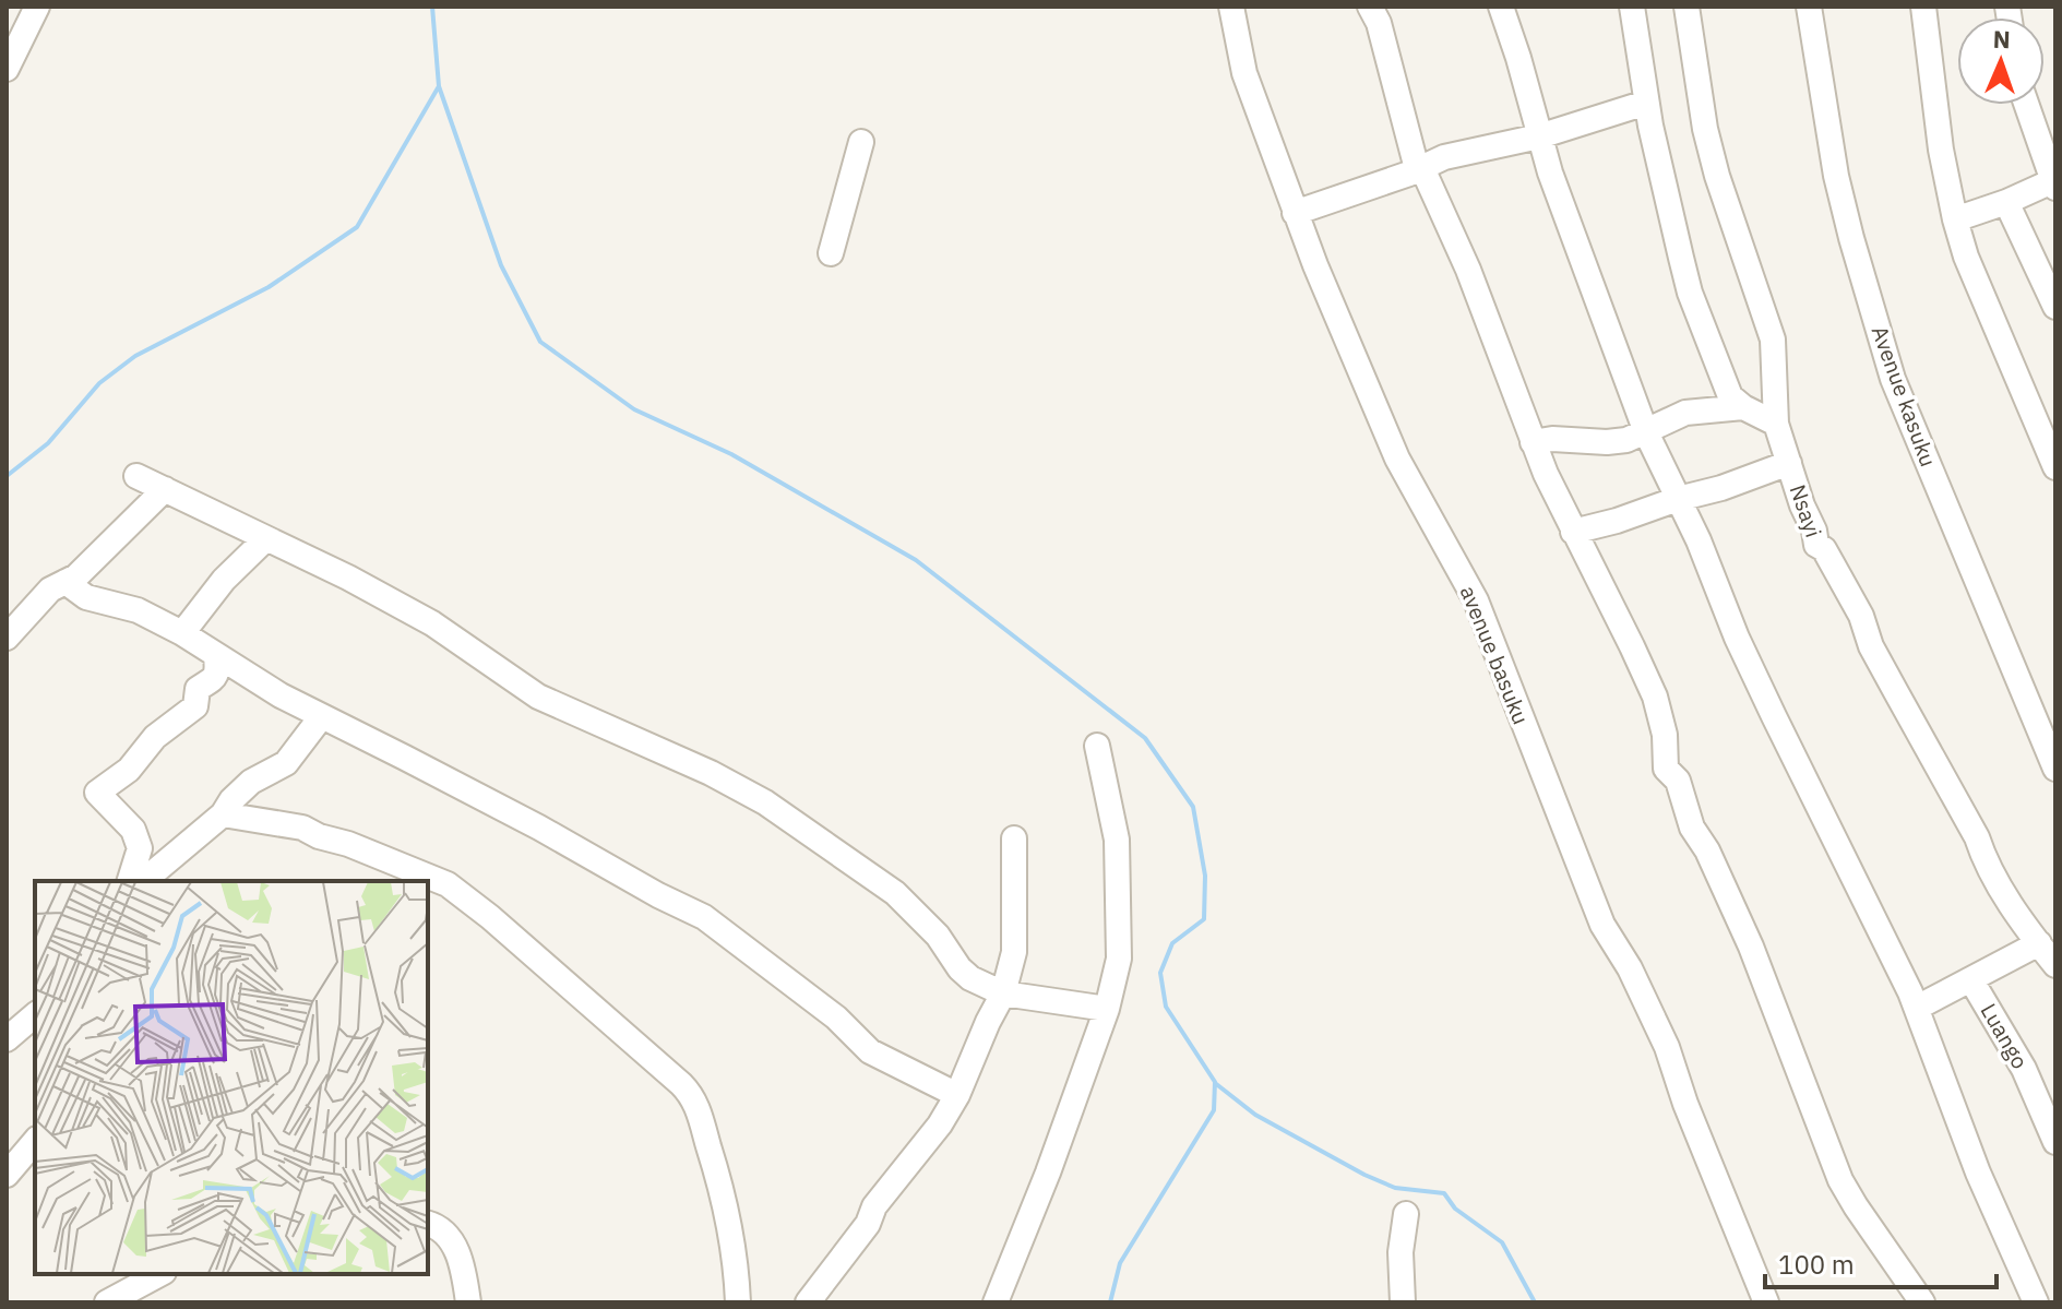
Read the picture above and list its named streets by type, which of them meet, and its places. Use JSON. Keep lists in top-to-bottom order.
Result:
{
  "streets": {
    "street": [
      "Avenue kasuku",
      "Nsayi",
      "avenue basuku",
      "Luango"
    ]
  },
  "scale_bar": "100 m",
  "north": "top"
}
